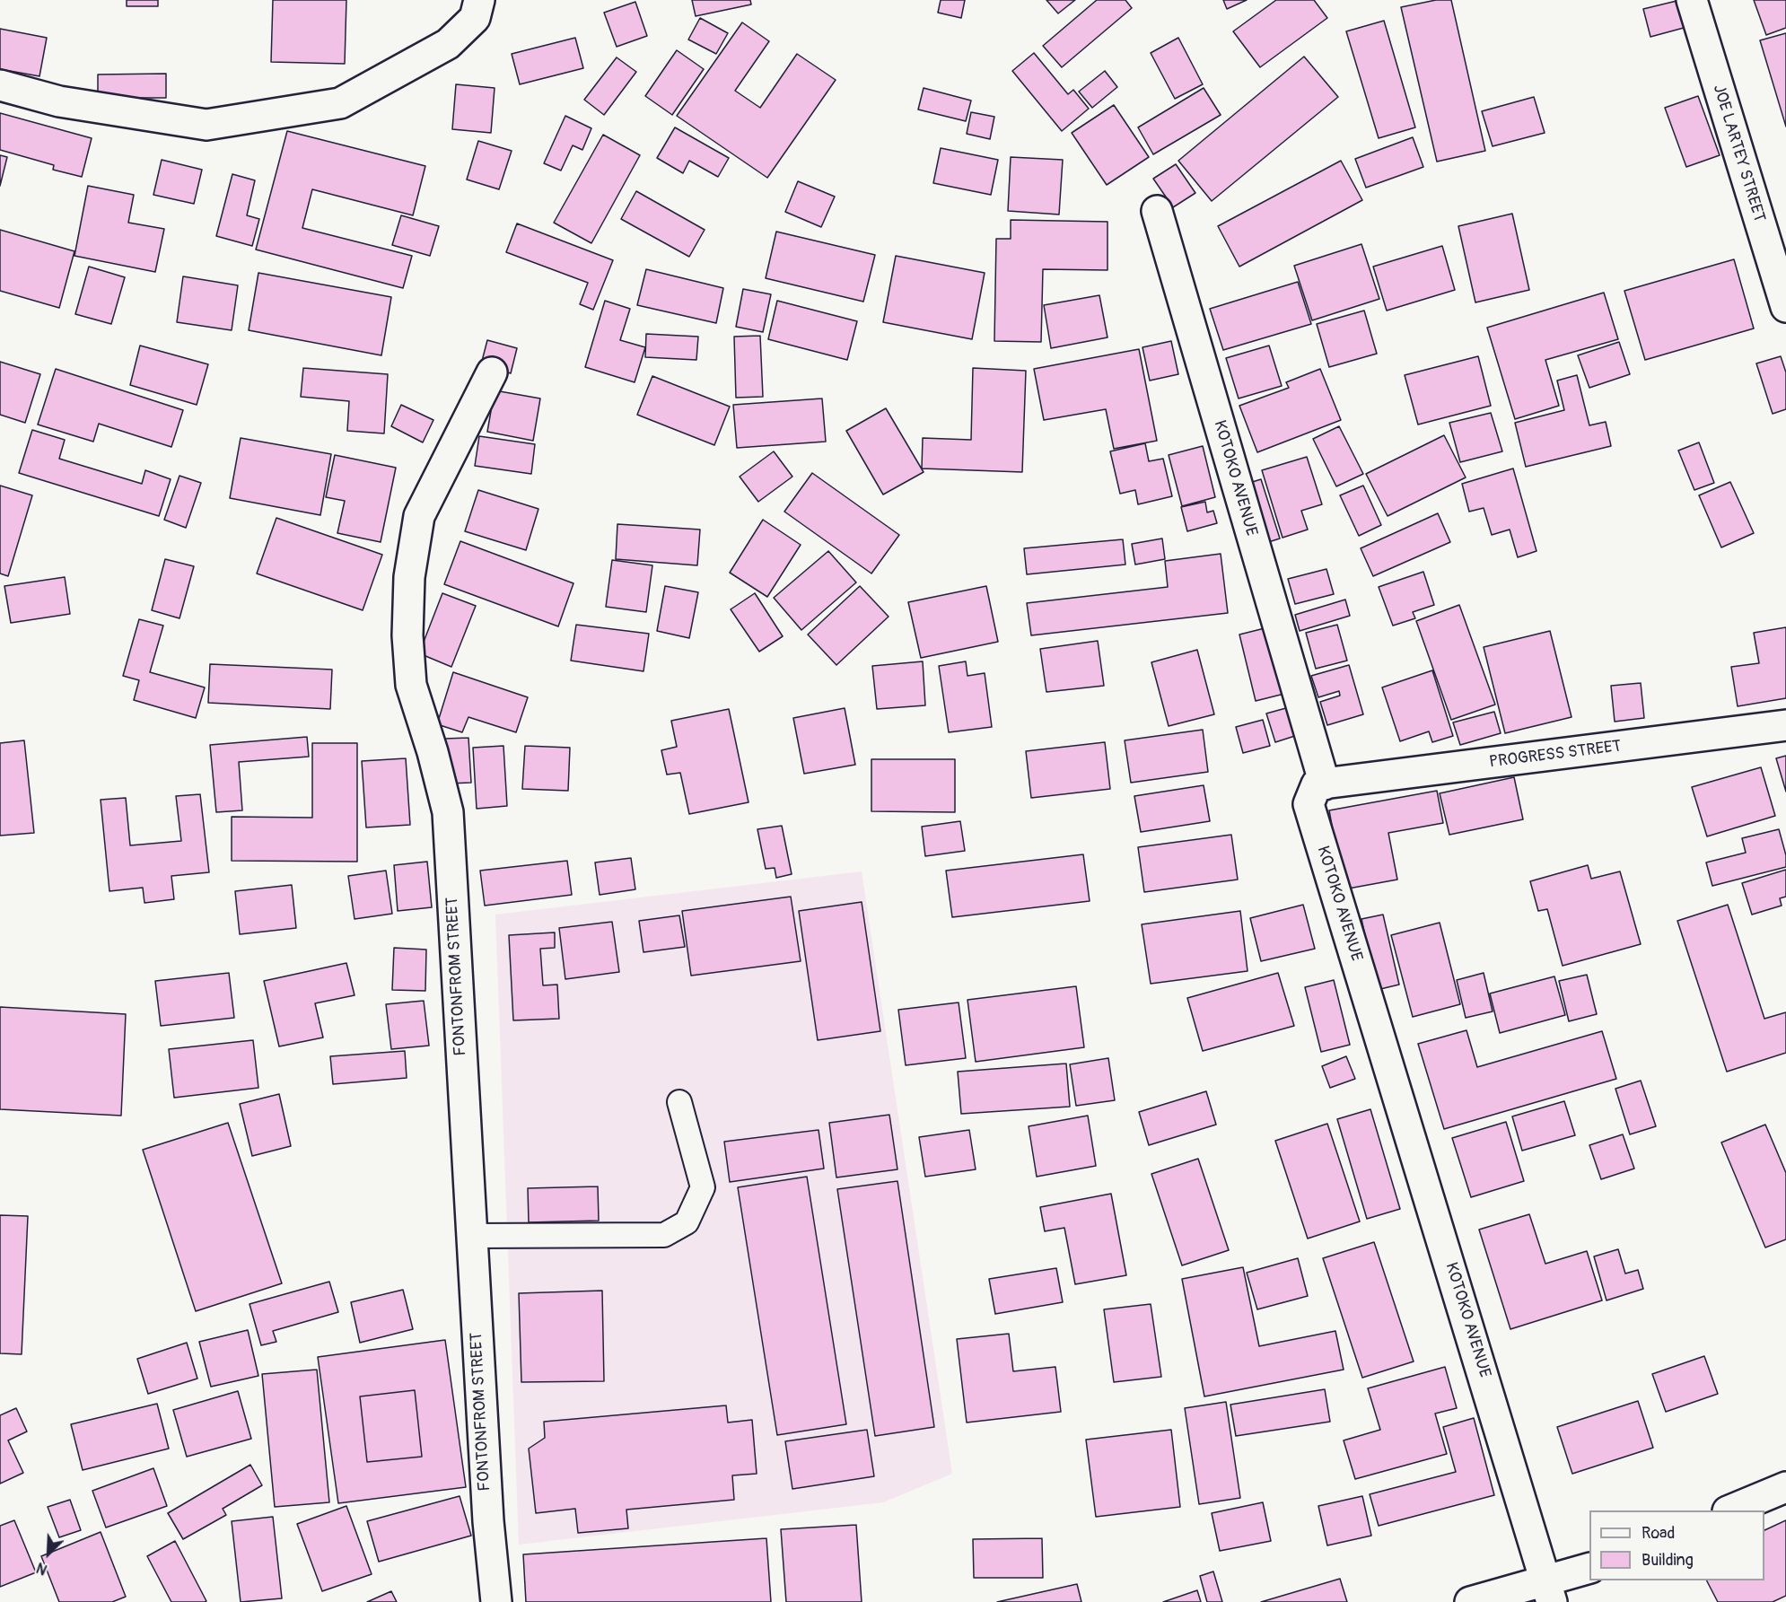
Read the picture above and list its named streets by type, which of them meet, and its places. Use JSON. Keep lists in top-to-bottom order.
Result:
{
  "streets": {
    "street": [
      "JOE LARTEY STREET",
      "KOTOKO AVENUE",
      "PROGRESS STREET",
      "FONTONFROM STREET"
    ]
  },
  "crossings": [
    ["KOTOKO AVENUE", "PROGRESS STREET"]
  ],
  "legend": ["Road", "Building"],
  "north": "bottom left"
}
